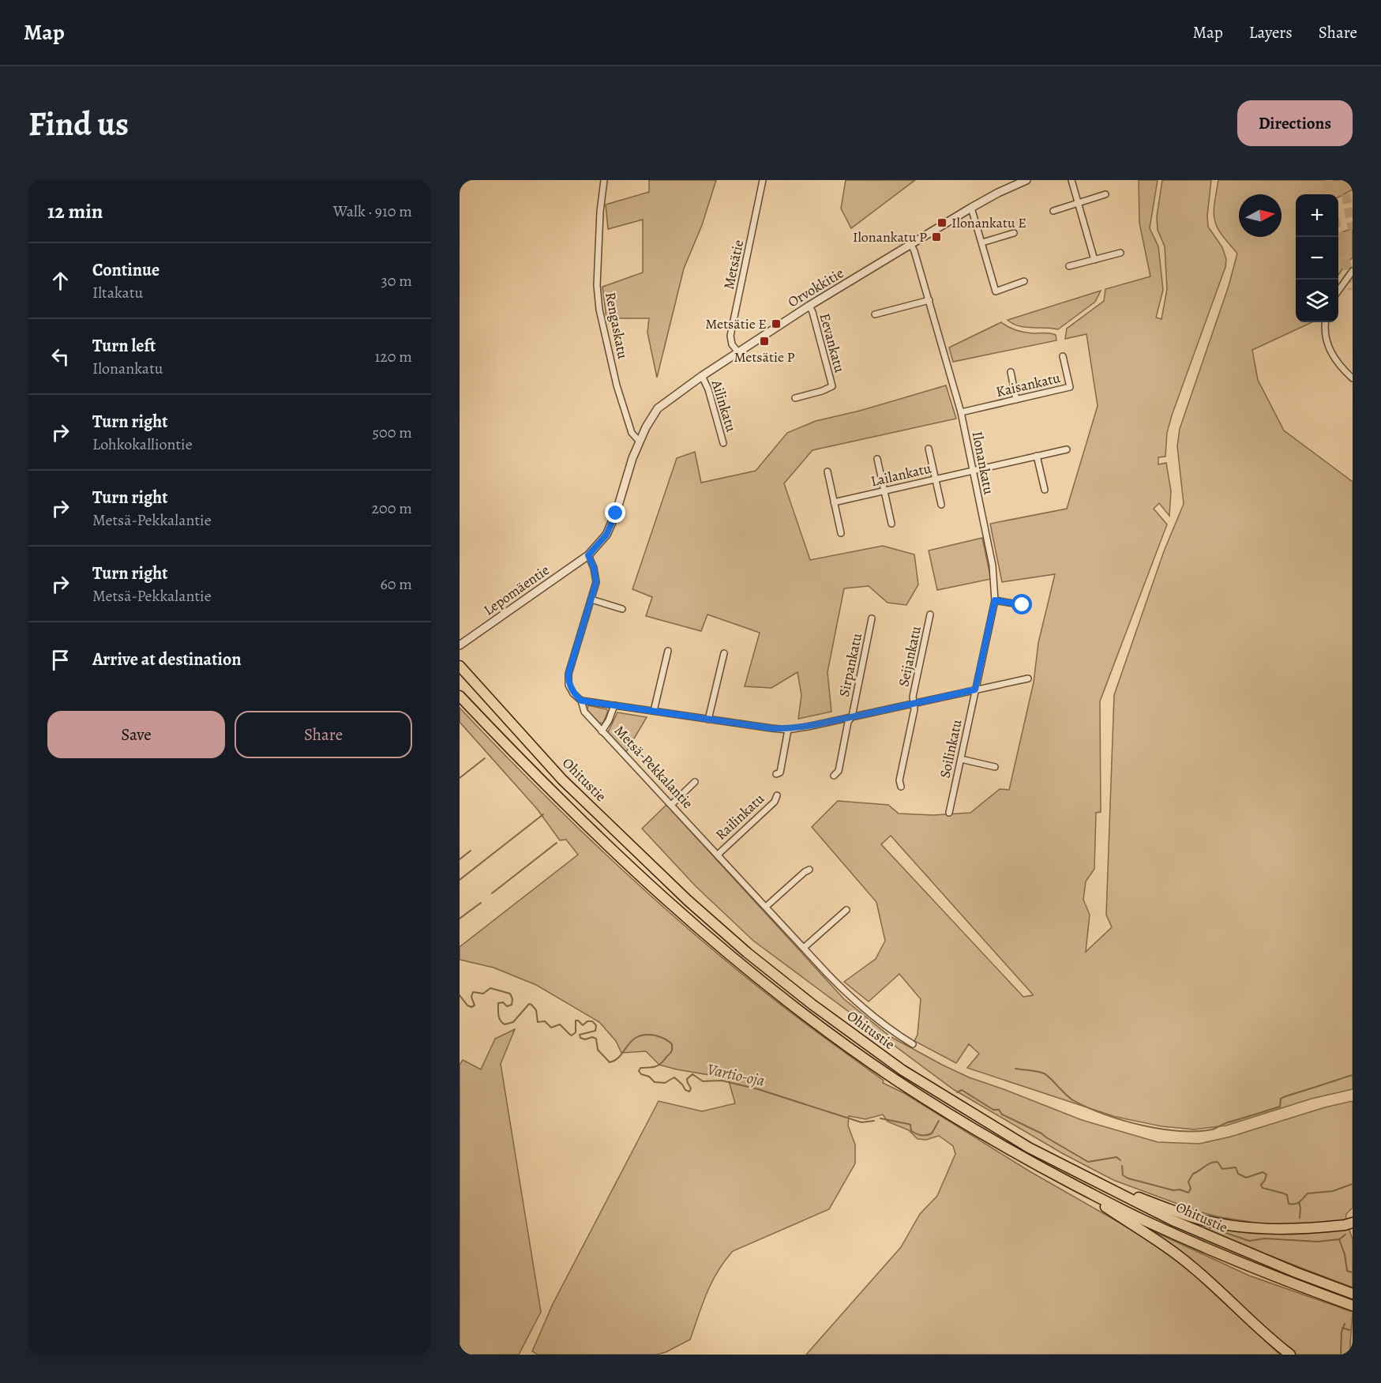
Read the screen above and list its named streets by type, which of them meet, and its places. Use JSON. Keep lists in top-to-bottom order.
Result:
{
  "streets": {
    "highway": ["Ohitustie"],
    "street": [
      "Metsätie",
      "Orvokkitie",
      "Rengaskatu",
      "Eevankatu",
      "Kaisankatu",
      "Ailinkatu",
      "Ilonankatu",
      "Lailankatu",
      "Lepomäentie",
      "Seijankatu",
      "Sirpankatu",
      "Soilinkatu",
      "Metsä-Pekkalantie",
      "Railinkatu"
    ]
  },
  "crossings": [
    ["Metsätie", "Orvokkitie"],
    ["Orvokkitie", "Rengaskatu"],
    ["Orvokkitie", "Eevankatu"],
    ["Orvokkitie", "Ailinkatu"],
    ["Orvokkitie", "Ilonankatu"],
    ["Kaisankatu", "Ilonankatu"],
    ["Ilonankatu", "Lailankatu"],
    ["Ilonankatu", "Soilinkatu"],
    ["Lepomäentie", "Metsä-Pekkalantie"],
    ["Metsä-Pekkalantie", "Railinkatu"]
  ],
  "water": ["Vartio-oja"],
  "places": {
    "transit": [
      "Ilonankatu E",
      "Ilonankatu P",
      "Metsätie E",
      "Metsätie P"
    ]
  },
  "north": "right",
  "page": {
    "header": "Map",
    "nav": ["Map", "Layers", "Share"],
    "buttons": [
      "Directions",
      ["Save", "Share"]
    ],
    "title": "Find us",
    "heading": ["12 min", "Walk · 910 m"],
    "map_buttons": ["+", "−"],
    "list": [
      ["Continue", "Iltakatu", "30 m"],
      ["Turn left", "Ilonankatu", "120 m"],
      ["Turn right", "Lohkokalliontie", "500 m"],
      ["Turn right", "Metsä-Pekkalantie", "200 m"],
      ["Turn right", "Metsä-Pekkalantie", "60 m"],
      "Arrive at destination"
    ]
  }
}
